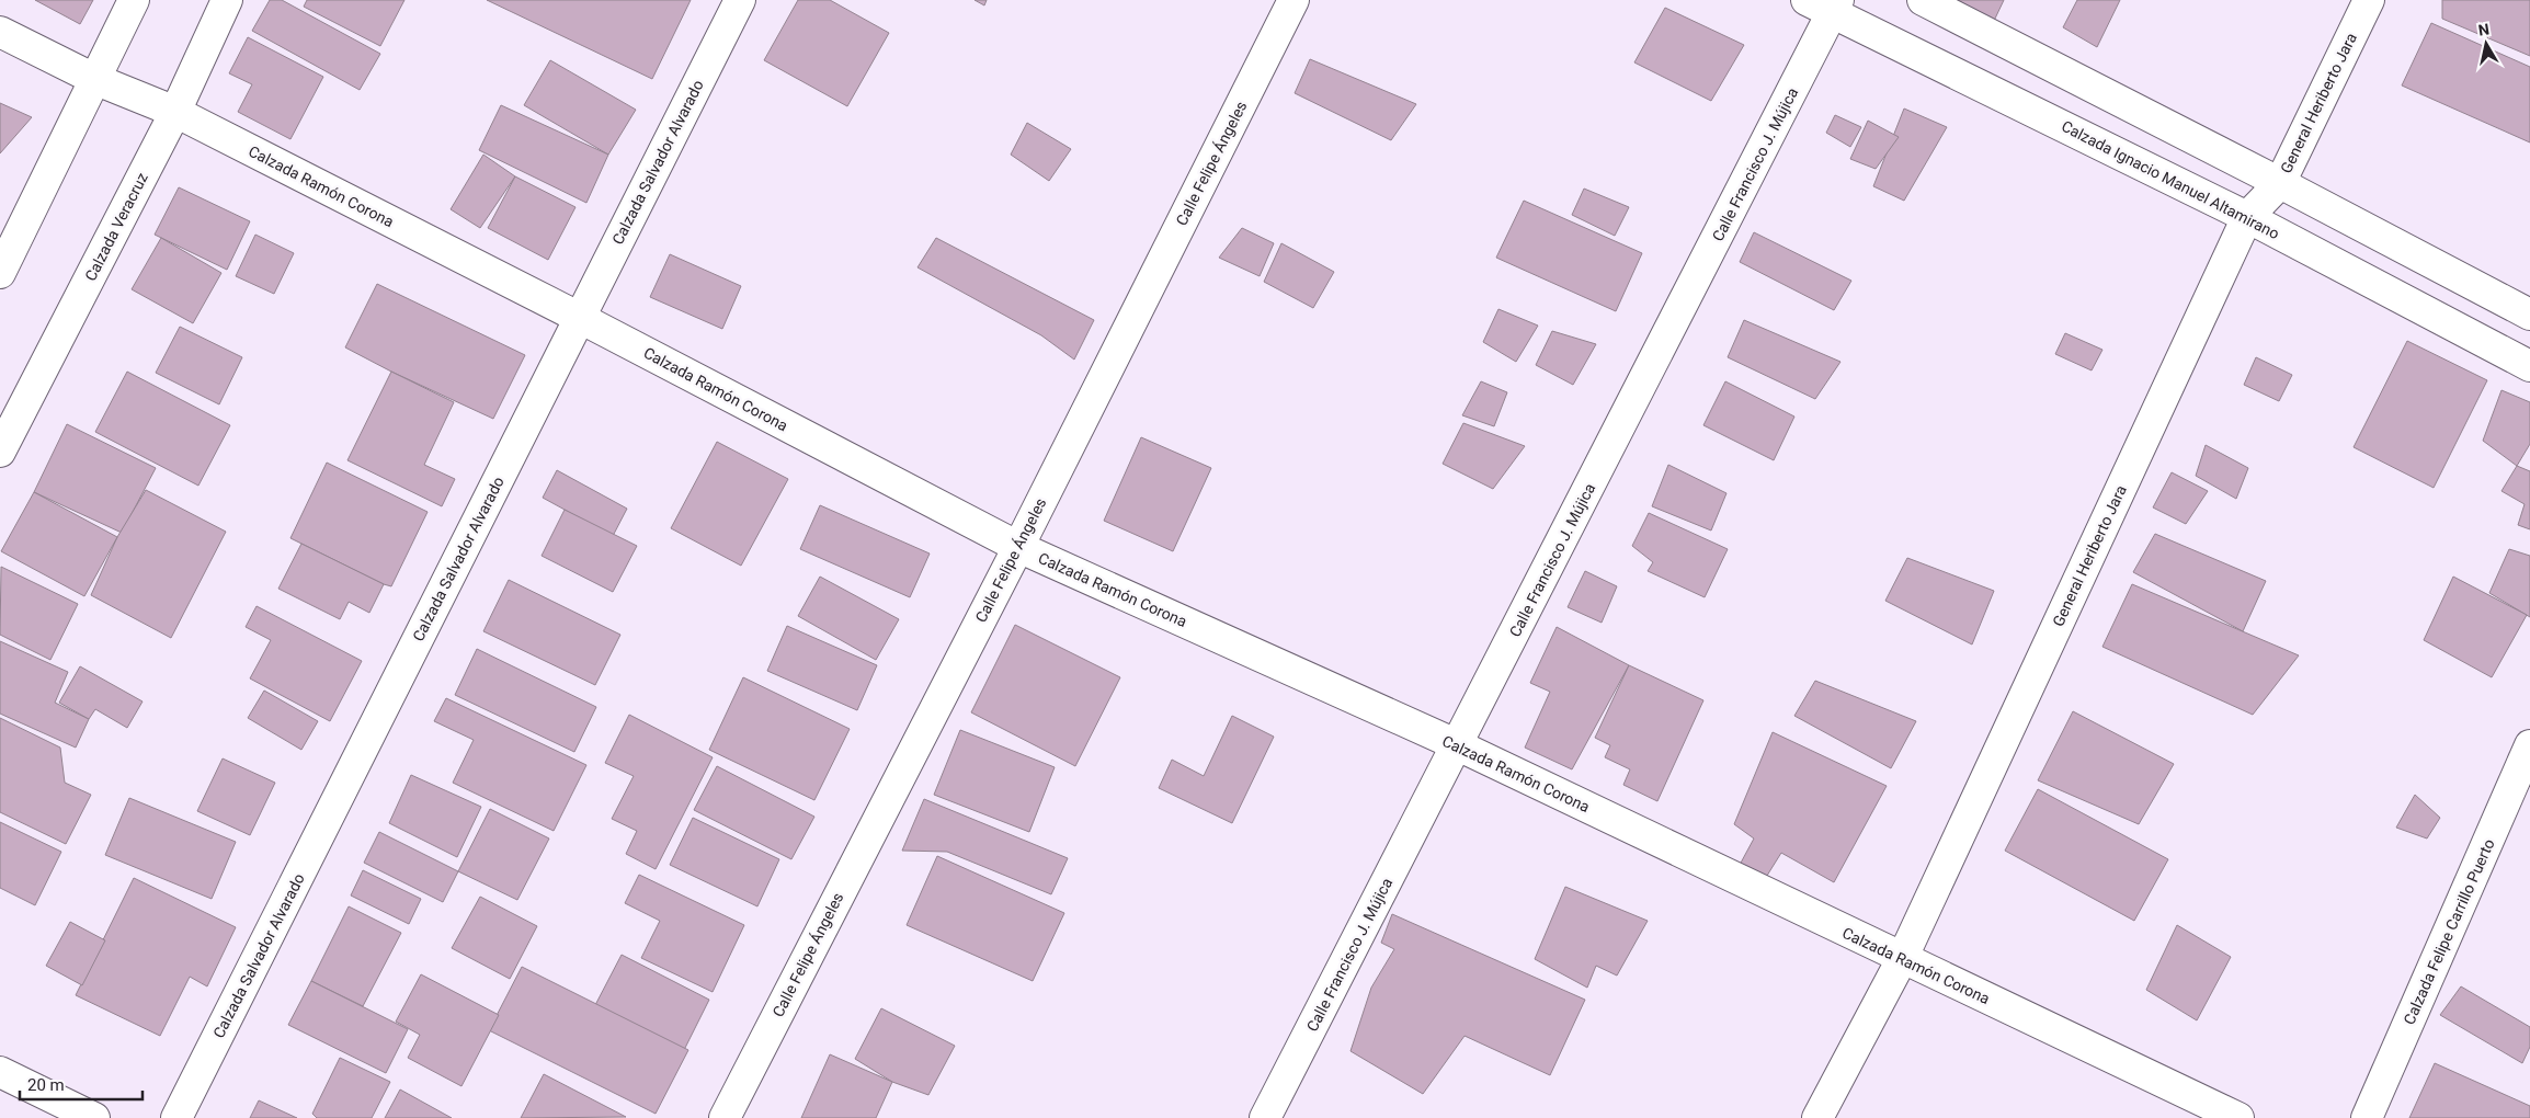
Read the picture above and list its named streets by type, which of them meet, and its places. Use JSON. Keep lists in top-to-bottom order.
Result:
{
  "streets": {
    "street": [
      "General Heriberto Jara",
      "Calzada Salvador Alvarado",
      "Calle Felipe Ángeles",
      "Calle Francisco J. Mújica",
      "Calzada Ignacio Manuel Altamirano",
      "Calzada Ramón Corona",
      "Calzada Veracruz",
      "Calzada Felipe Carrillo Puerto"
    ]
  },
  "crossings": [
    ["General Heriberto Jara", "Calzada Ignacio Manuel Altamirano"],
    ["General Heriberto Jara", "Calzada Ramón Corona"],
    ["Calzada Salvador Alvarado", "Calzada Ramón Corona"],
    ["Calle Felipe Ángeles", "Calzada Ramón Corona"],
    ["Calle Francisco J. Mújica", "Calzada Ignacio Manuel Altamirano"],
    ["Calle Francisco J. Mújica", "Calzada Ramón Corona"],
    ["Calzada Ramón Corona", "Calzada Veracruz"]
  ],
  "scale_bar": "20 m",
  "north": "top"
}
